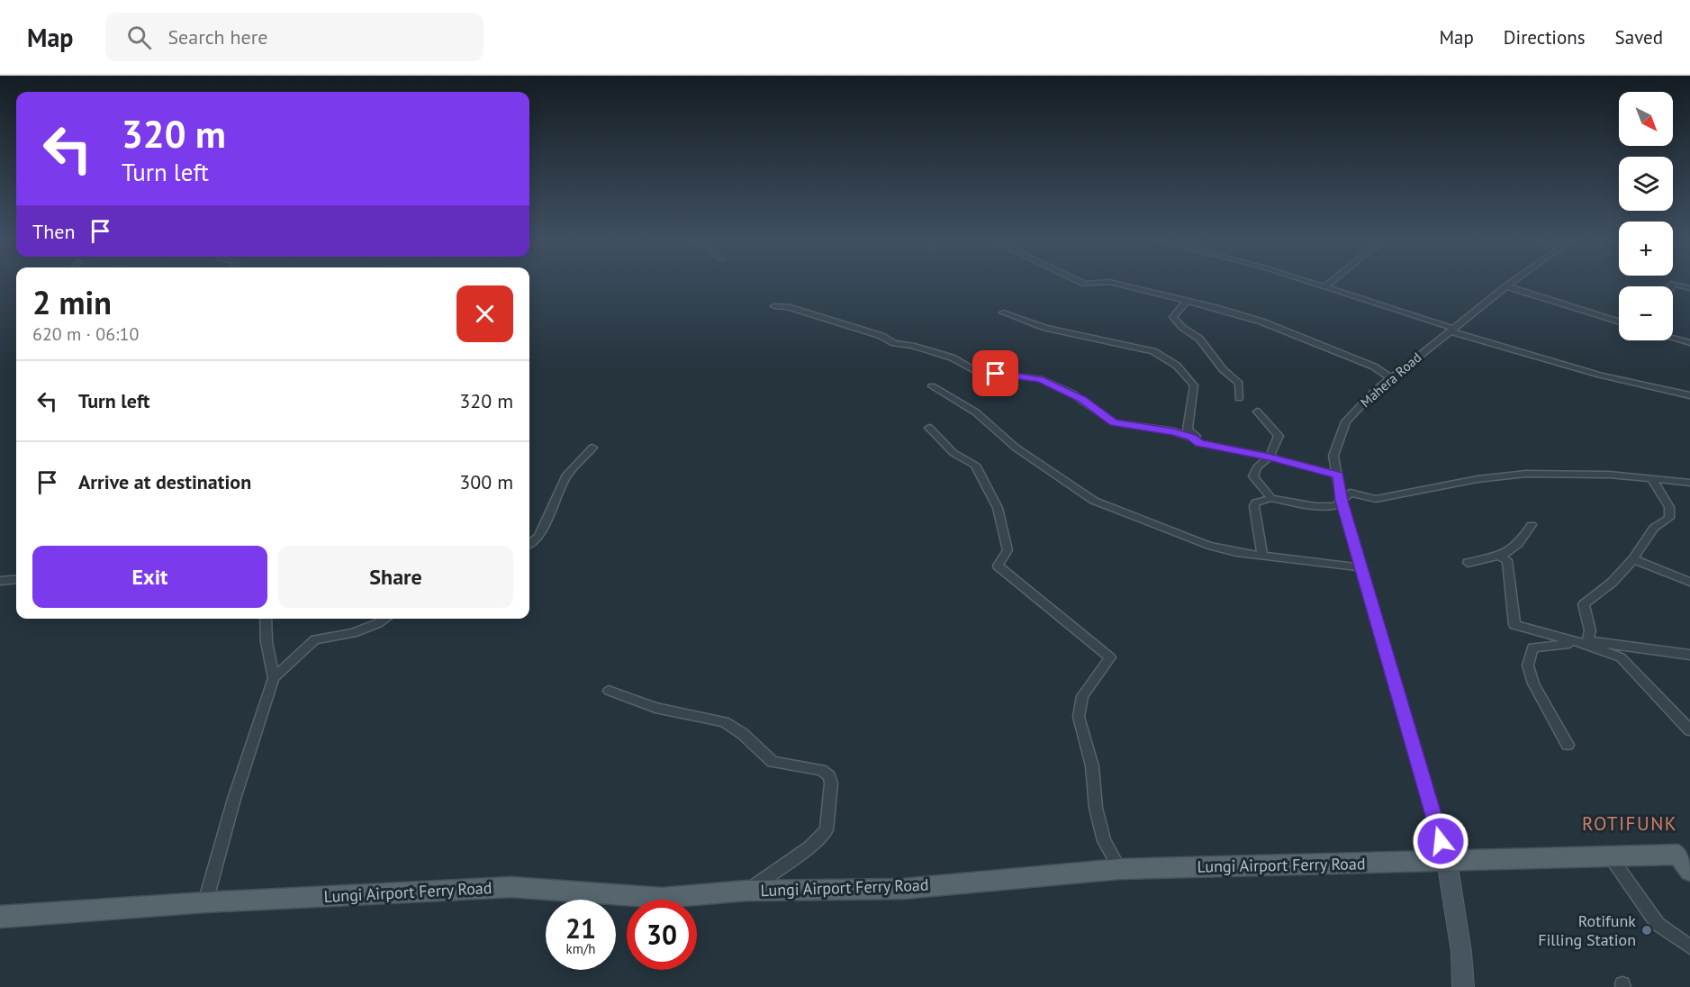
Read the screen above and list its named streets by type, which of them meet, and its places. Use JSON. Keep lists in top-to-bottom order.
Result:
{
  "streets": {
    "main road": ["Lungi Airport Ferry Road"],
    "street": ["Mahera Road"]
  },
  "crossings": [
    ["Mahera Road", "Lungi Airport Ferry Road"]
  ],
  "districts": ["ROTIFUNK"],
  "places": ["Rotifunk Filling Station"],
  "north": "bottom right",
  "page": {
    "header": "Map",
    "search": "Search here",
    "nav": ["Map", "Directions", "Saved"],
    "map_buttons": ["+", "−"],
    "turn": ["320 m", "Turn left"],
    "then": "Then",
    "heading": ["2 min", "620 m · 06:10"],
    "list": [
      {
        "name": "Turn left",
        "value": "320 m"
      },
      {
        "name": "Arrive at destination",
        "value": "300 m"
      }
    ],
    "buttons": ["Exit", "Share"],
    "speed": "21 km/h",
    "limit": "30"
  }
}
